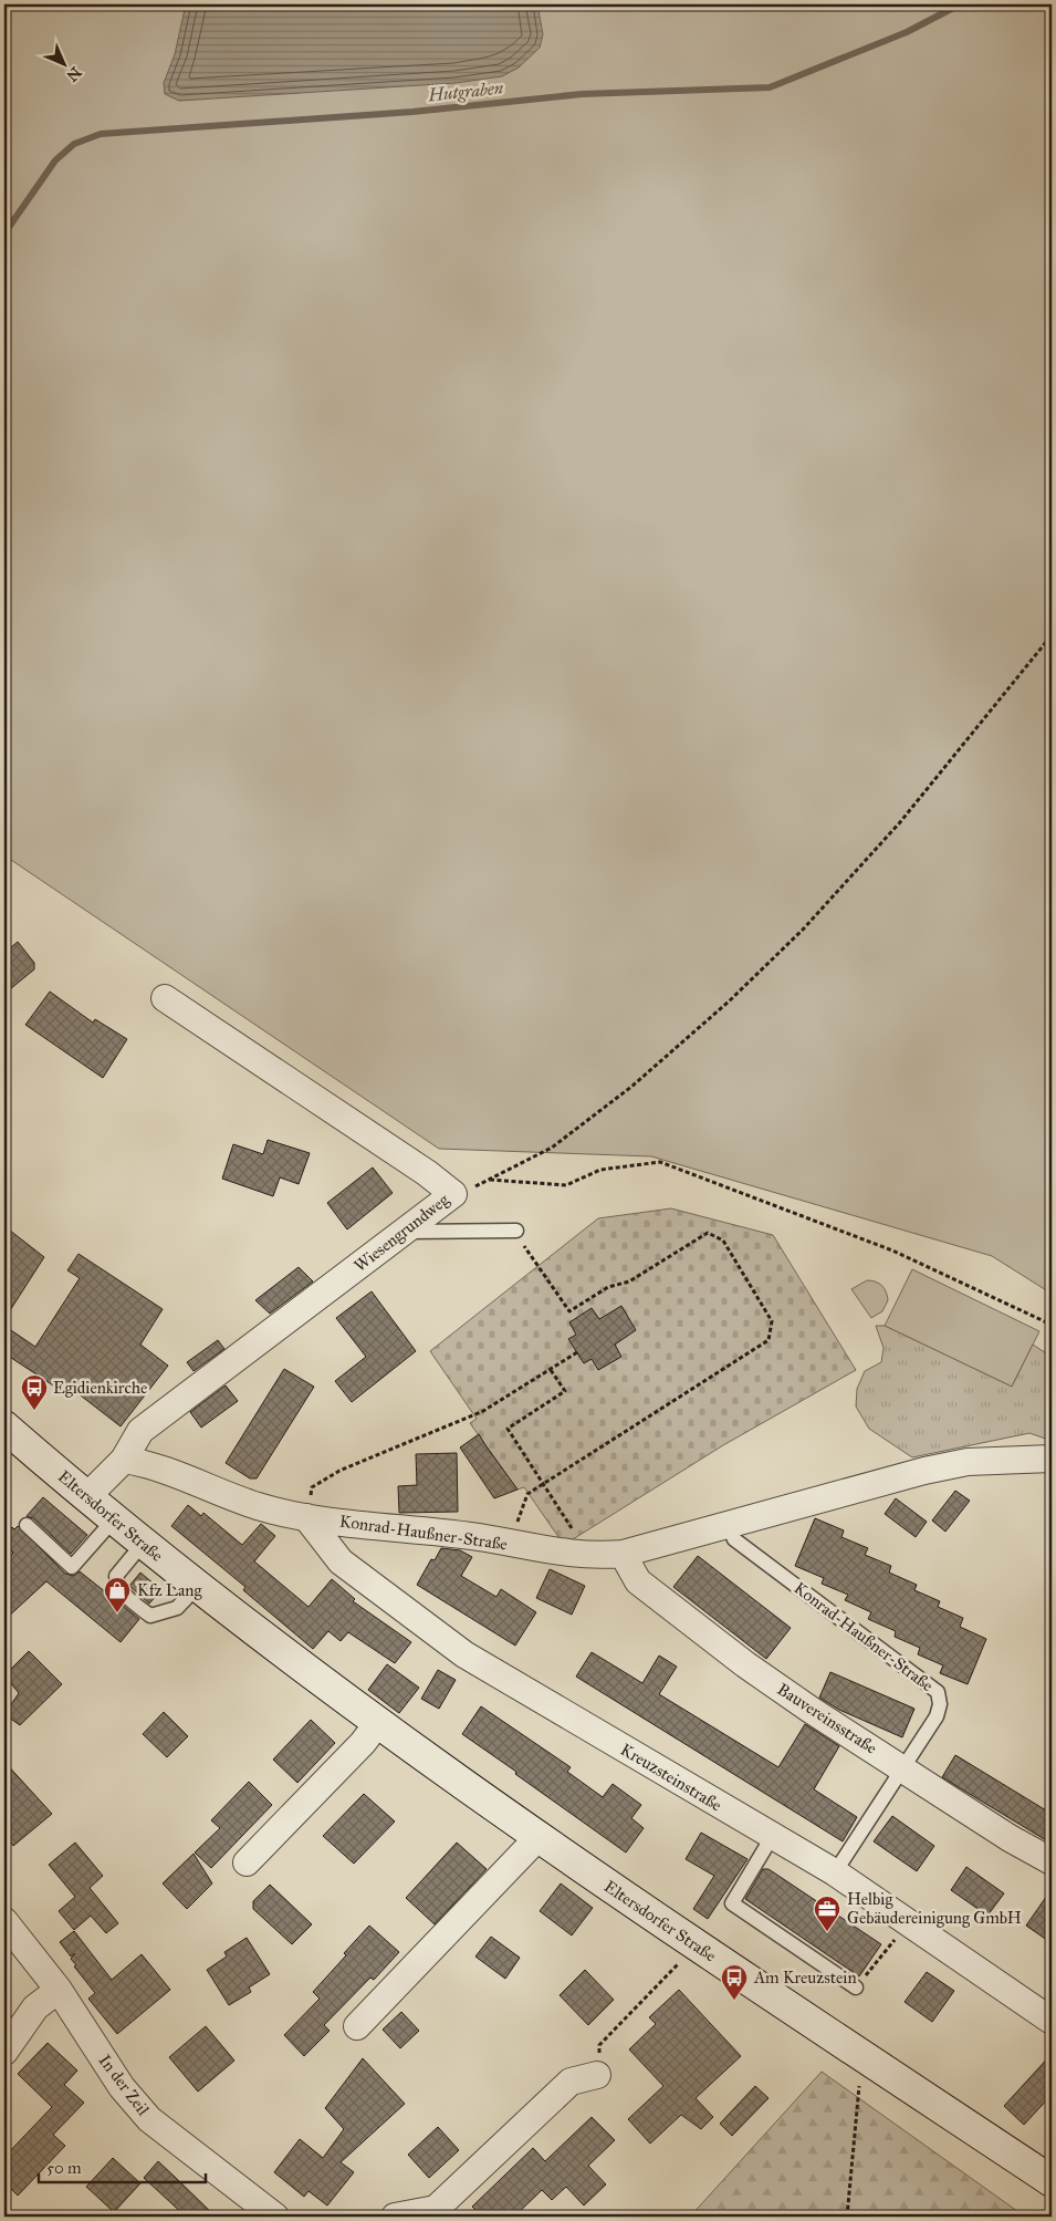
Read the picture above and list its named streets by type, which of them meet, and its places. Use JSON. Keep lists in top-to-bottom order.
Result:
{
  "streets": {
    "street": [
      "Wiesengrundweg",
      "Eltersdorfer Straße",
      "Konrad-Haußner-Straße",
      "Bauvereinsstraße",
      "Kreuzsteinstraße",
      "In der Zeil"
    ]
  },
  "crossings": [
    ["Wiesengrundweg", "Eltersdorfer Straße"],
    ["Wiesengrundweg", "Konrad-Haußner-Straße"],
    ["Konrad-Haußner-Straße", "Bauvereinsstraße"],
    ["Konrad-Haußner-Straße", "Kreuzsteinstraße"]
  ],
  "water": ["Hutgraben"],
  "places": {
    "bus stop": ["Egidienkirche", "Am Kreuzstein"],
    "shop": ["Kfz Lang"],
    "office": ["Helbig Gebäudereinigung GmbH"]
  },
  "scale_bar": "50 m",
  "north": "bottom right"
}
